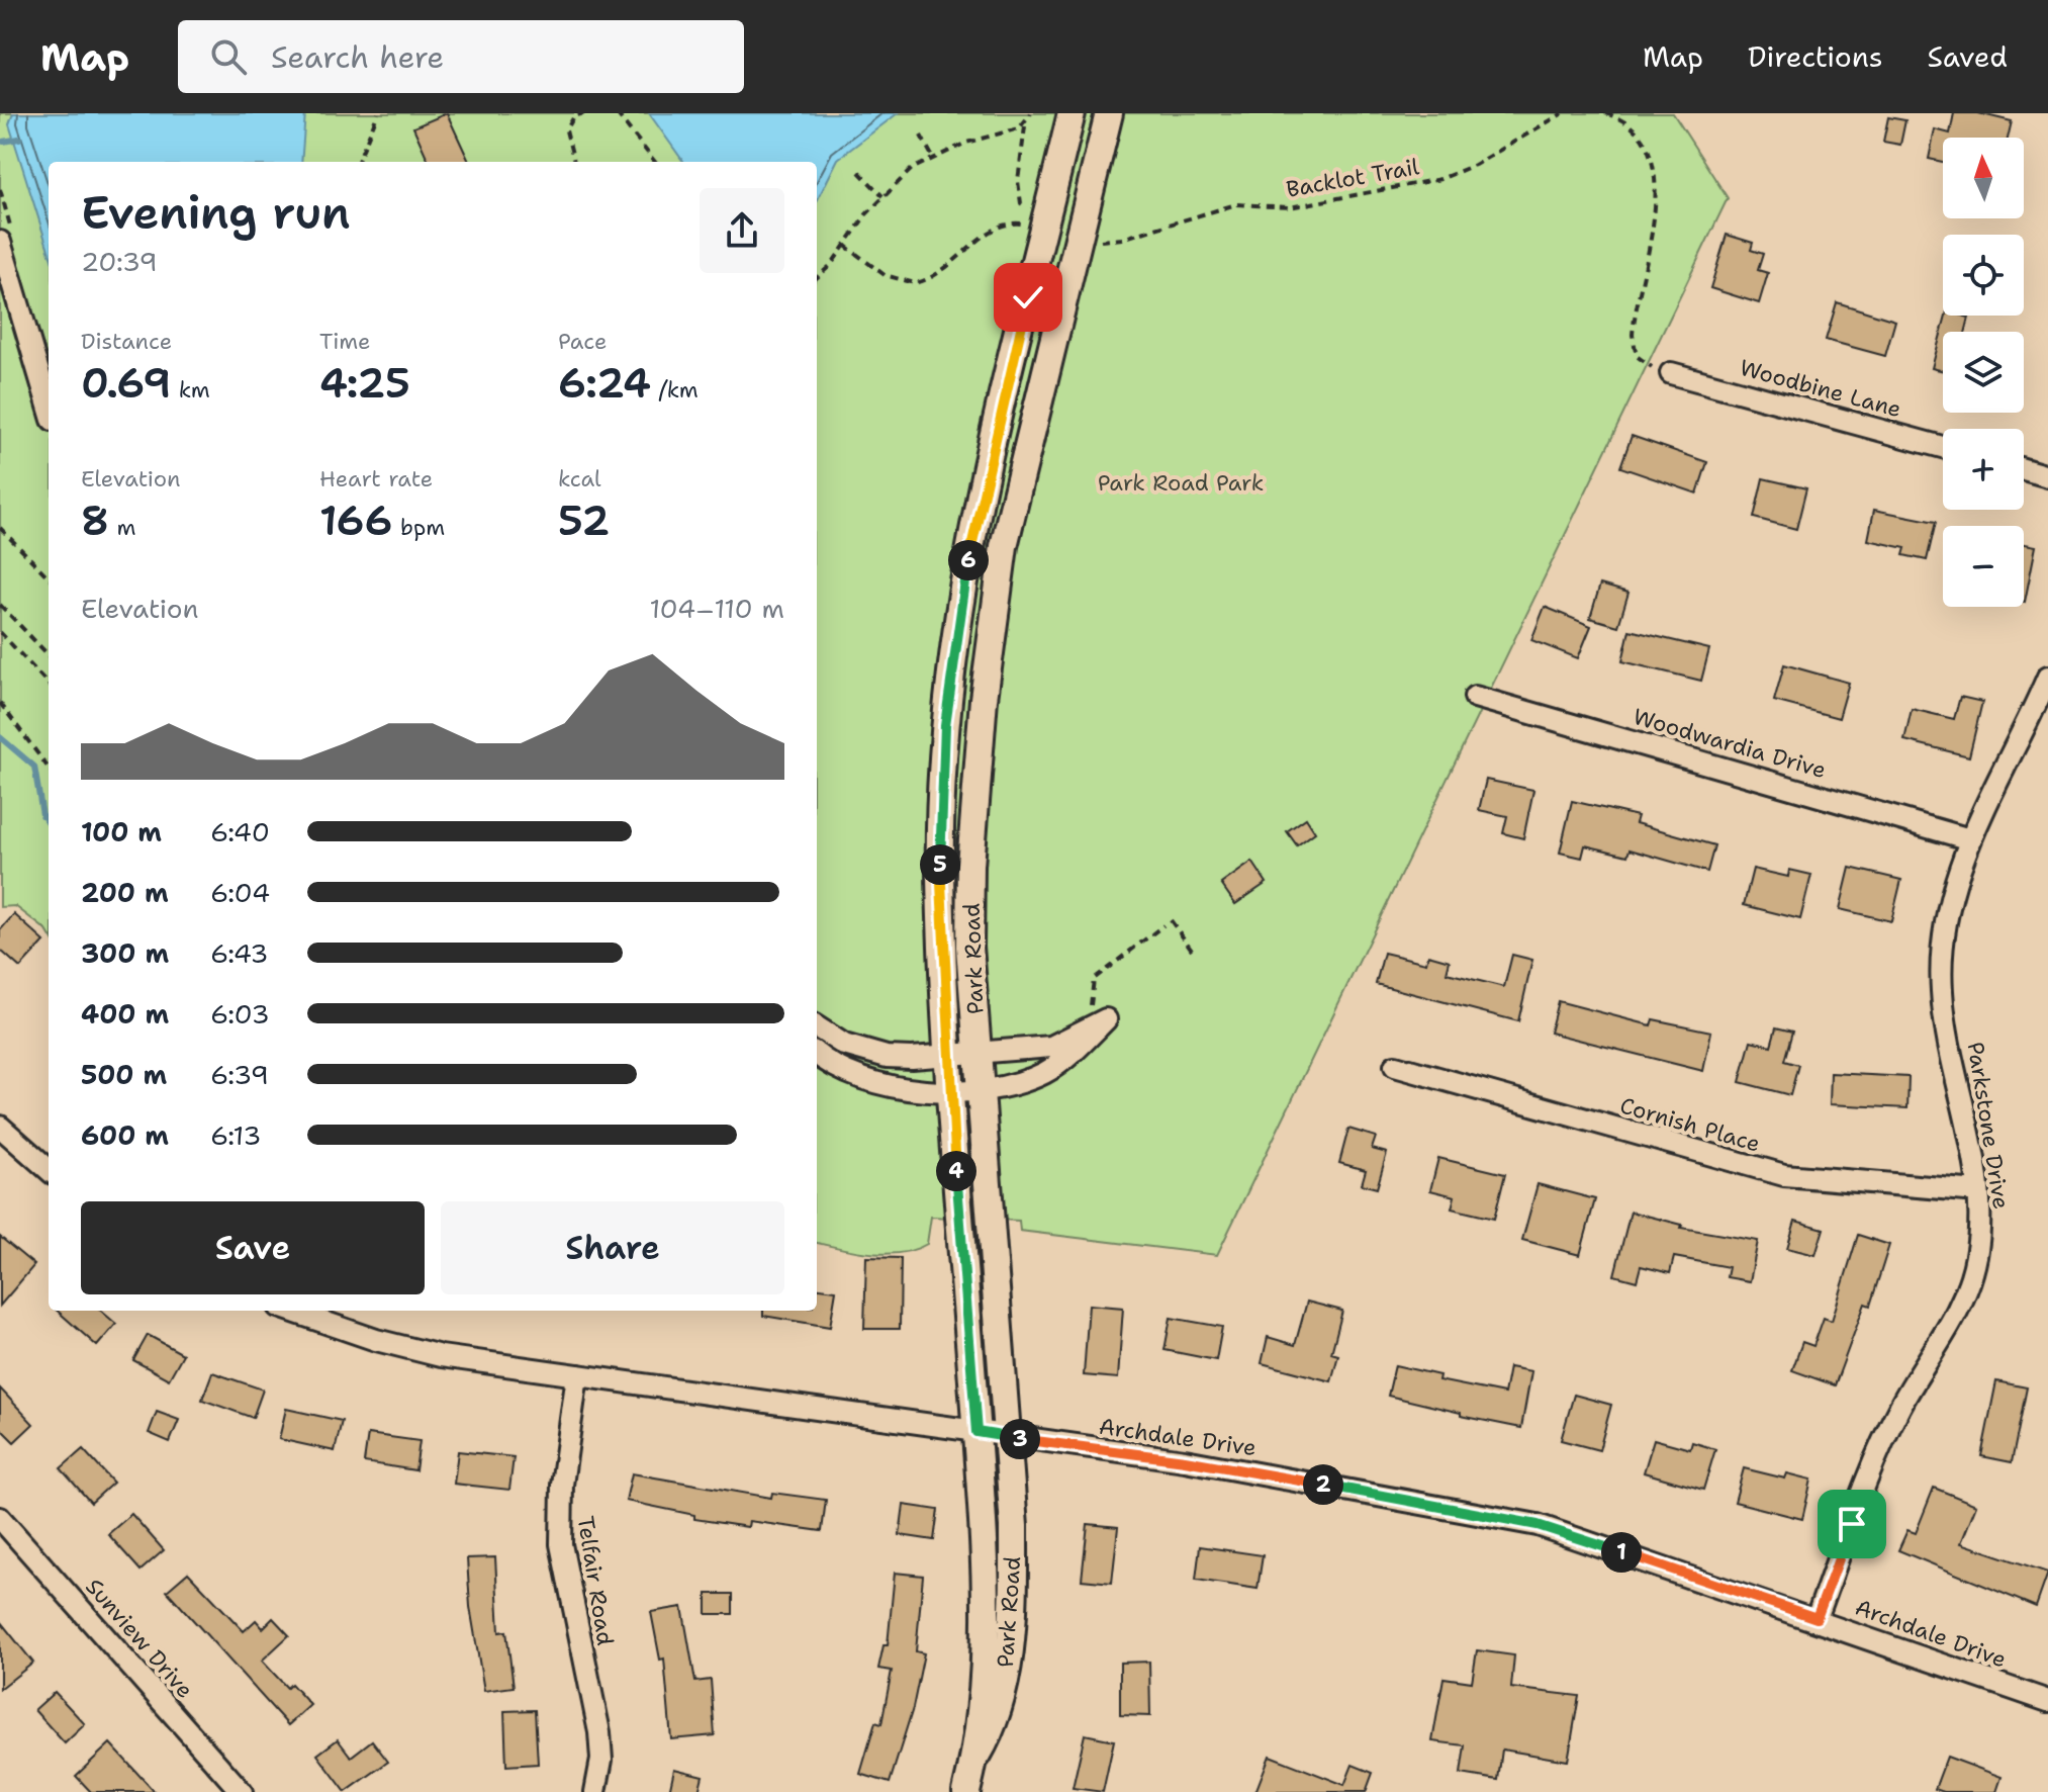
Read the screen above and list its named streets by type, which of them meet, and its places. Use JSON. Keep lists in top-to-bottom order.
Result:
{
  "streets": {
    "main road": ["Park Road"],
    "street": [
      "Woodbine Lane",
      "Woodwardia Drive",
      "Cornish Place",
      "Parkstone Drive",
      "Archdale Drive",
      "Telfair Road",
      "Sunview Drive"
    ],
    "path": ["Backlot Trail"]
  },
  "crossings": [
    ["Woodwardia Drive", "Parkstone Drive"],
    ["Park Road", "Archdale Drive"],
    ["Cornish Place", "Parkstone Drive"],
    ["Parkstone Drive", "Archdale Drive"],
    ["Archdale Drive", "Telfair Road"]
  ],
  "parks": ["Park Road Park"],
  "north": "top",
  "page": {
    "header": "Map",
    "search": "Search here",
    "nav": ["Map", "Directions", "Saved"],
    "map_buttons": ["+", "−"],
    "heading": ["Evening run", "20:39"],
    "stats": [
      ["Distance", "0.69 km"],
      ["Time", "4:25"],
      ["Pace", "6:24 /km"],
      ["Elevation", "8 m"],
      ["Heart rate", "166 bpm"],
      ["kcal", "52"]
    ],
    "pins": [
      "6",
      "5",
      "4",
      "3",
      "2",
      "1"
    ],
    "chart": ["Elevation", "104–110 m"],
    "list": [
      {
        "name": "100 m",
        "note": "6:40"
      },
      {
        "name": "200 m",
        "note": "6:04"
      },
      {
        "name": "300 m",
        "note": "6:43"
      },
      {
        "name": "400 m",
        "note": "6:03"
      },
      {
        "name": "500 m",
        "note": "6:39"
      },
      {
        "name": "600 m",
        "note": "6:13"
      }
    ],
    "buttons": ["Save", "Share"]
  }
}
